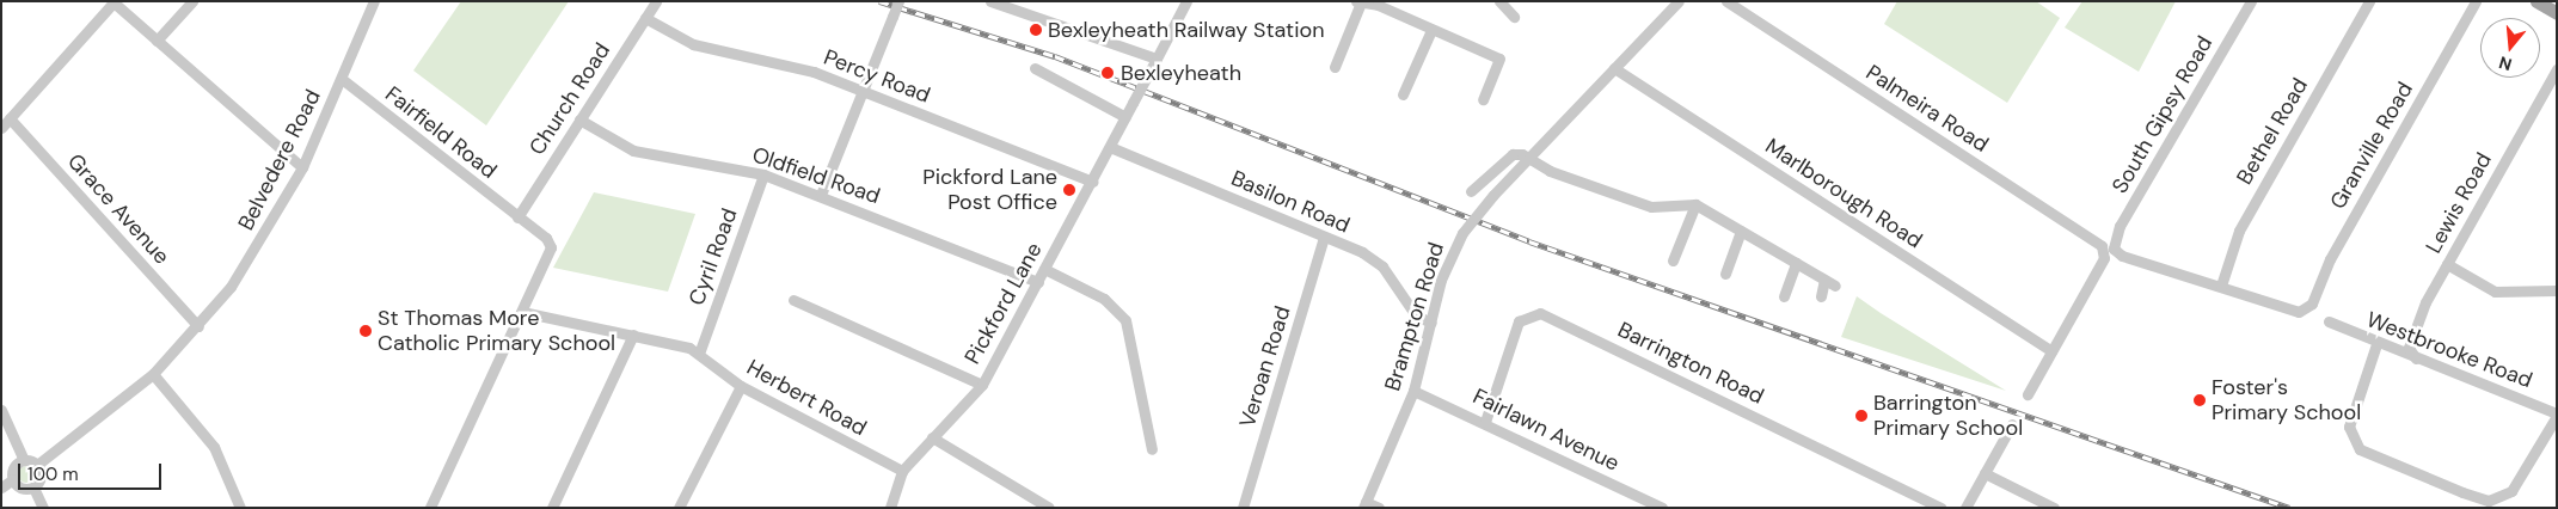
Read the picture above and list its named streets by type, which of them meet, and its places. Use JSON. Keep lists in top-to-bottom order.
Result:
{
  "streets": {
    "street": [
      "Percy Road",
      "Church Road",
      "Palmeira Road",
      "South Gipsy Road",
      "Bethel Road",
      "Fairfield Road",
      "Granville Road",
      "Belvedere Road",
      "Oldfield Road",
      "Marlborough Road",
      "Basilon Road",
      "Lewis Road",
      "Grace Avenue",
      "Cyril Road",
      "Pickford Lane",
      "Brampton Road",
      "Westbrooke Road",
      "Barrington Road",
      "Veroan Road",
      "Herbert Road",
      "Fairlawn Avenue"
    ]
  },
  "crossings": [
    ["Percy Road", "Church Road"],
    ["Percy Road", "Pickford Lane"],
    ["Church Road", "Fairfield Road"],
    ["Church Road", "Oldfield Road"],
    ["Palmeira Road", "South Gipsy Road"],
    ["South Gipsy Road", "Marlborough Road"],
    ["Bethel Road", "Granville Road"],
    ["Fairfield Road", "Belvedere Road"],
    ["Fairfield Road", "Herbert Road"],
    ["Belvedere Road", "Grace Avenue"],
    ["Oldfield Road", "Cyril Road"],
    ["Oldfield Road", "Pickford Lane"],
    ["Marlborough Road", "Brampton Road"],
    ["Basilon Road", "Pickford Lane"],
    ["Basilon Road", "Brampton Road"],
    ["Basilon Road", "Veroan Road"],
    ["Lewis Road", "Westbrooke Road"],
    ["Cyril Road", "Herbert Road"],
    ["Pickford Lane", "Herbert Road"],
    ["Brampton Road", "Fairlawn Avenue"],
    ["Barrington Road", "Fairlawn Avenue"]
  ],
  "places": [
    "Bexleyheath Railway Station",
    "Bexleyheath",
    "Pickford Lane Post Office",
    "St Thomas More Catholic Primary School",
    "Foster's Primary School",
    "Barrington Primary School"
  ],
  "scale_bar": "100 m",
  "north": "bottom"
}
